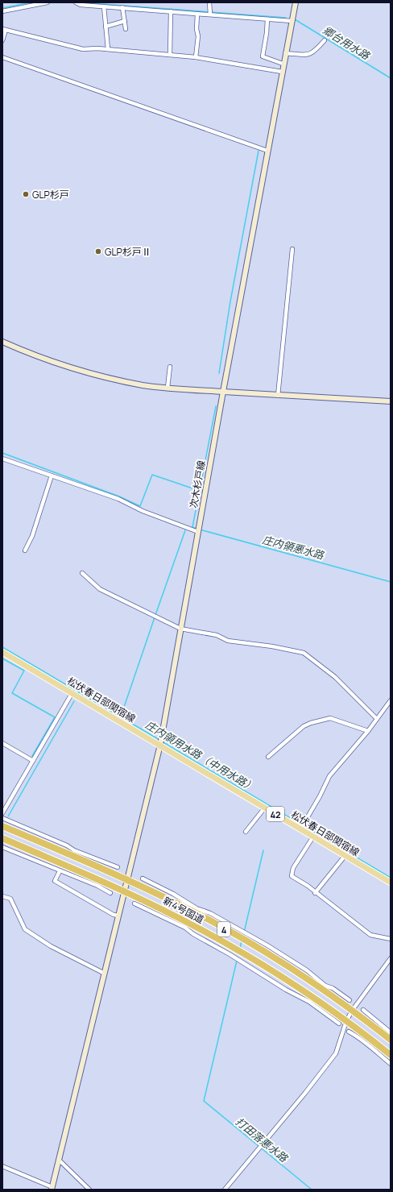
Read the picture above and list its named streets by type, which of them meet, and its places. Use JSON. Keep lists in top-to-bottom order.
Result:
{
  "streets": {
    "highway": ["新4号国道", "4"],
    "main road": ["松伏春日部関宿線", "42"],
    "street": ["次木杉戸線"]
  },
  "crossings": [
    ["次木杉戸線", "松伏春日部関宿線"],
    ["次木杉戸線", "新4号国道"]
  ],
  "water": [
    "郷台用水路",
    "庄内領悪水路",
    "庄内領用水路（中用水路）",
    "打田落悪水路"
  ],
  "places": ["GLP杉戸", "GLP杉戸Ⅱ"]
}
